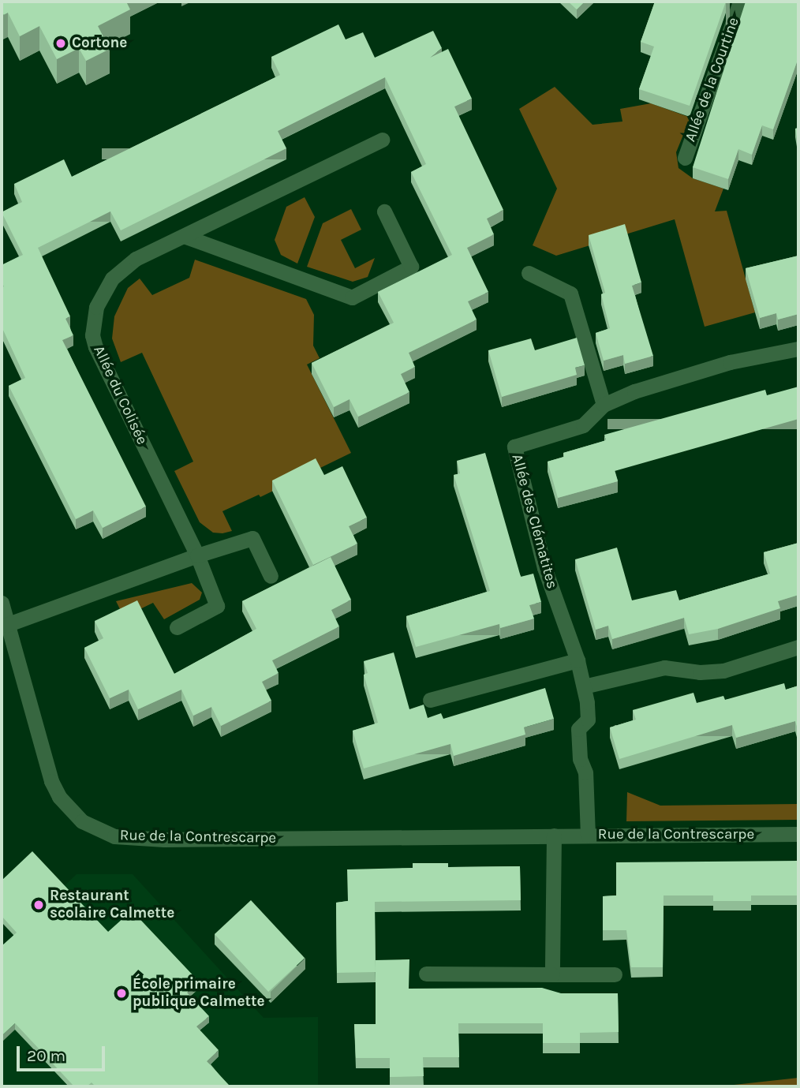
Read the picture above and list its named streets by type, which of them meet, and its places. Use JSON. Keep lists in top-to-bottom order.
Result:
{
  "streets": {
    "street": [
      "Allée de la Courtine",
      "Allée du Colisée",
      "Allée des Clématites",
      "Rue de la Contrescarpe"
    ]
  },
  "crossings": [
    ["Allée des Clématites", "Rue de la Contrescarpe"]
  ],
  "places": ["Cortone", "Restaurant scolaire Calmette", "École primaire publique Calmette"],
  "scale_bar": "20 m"
}
